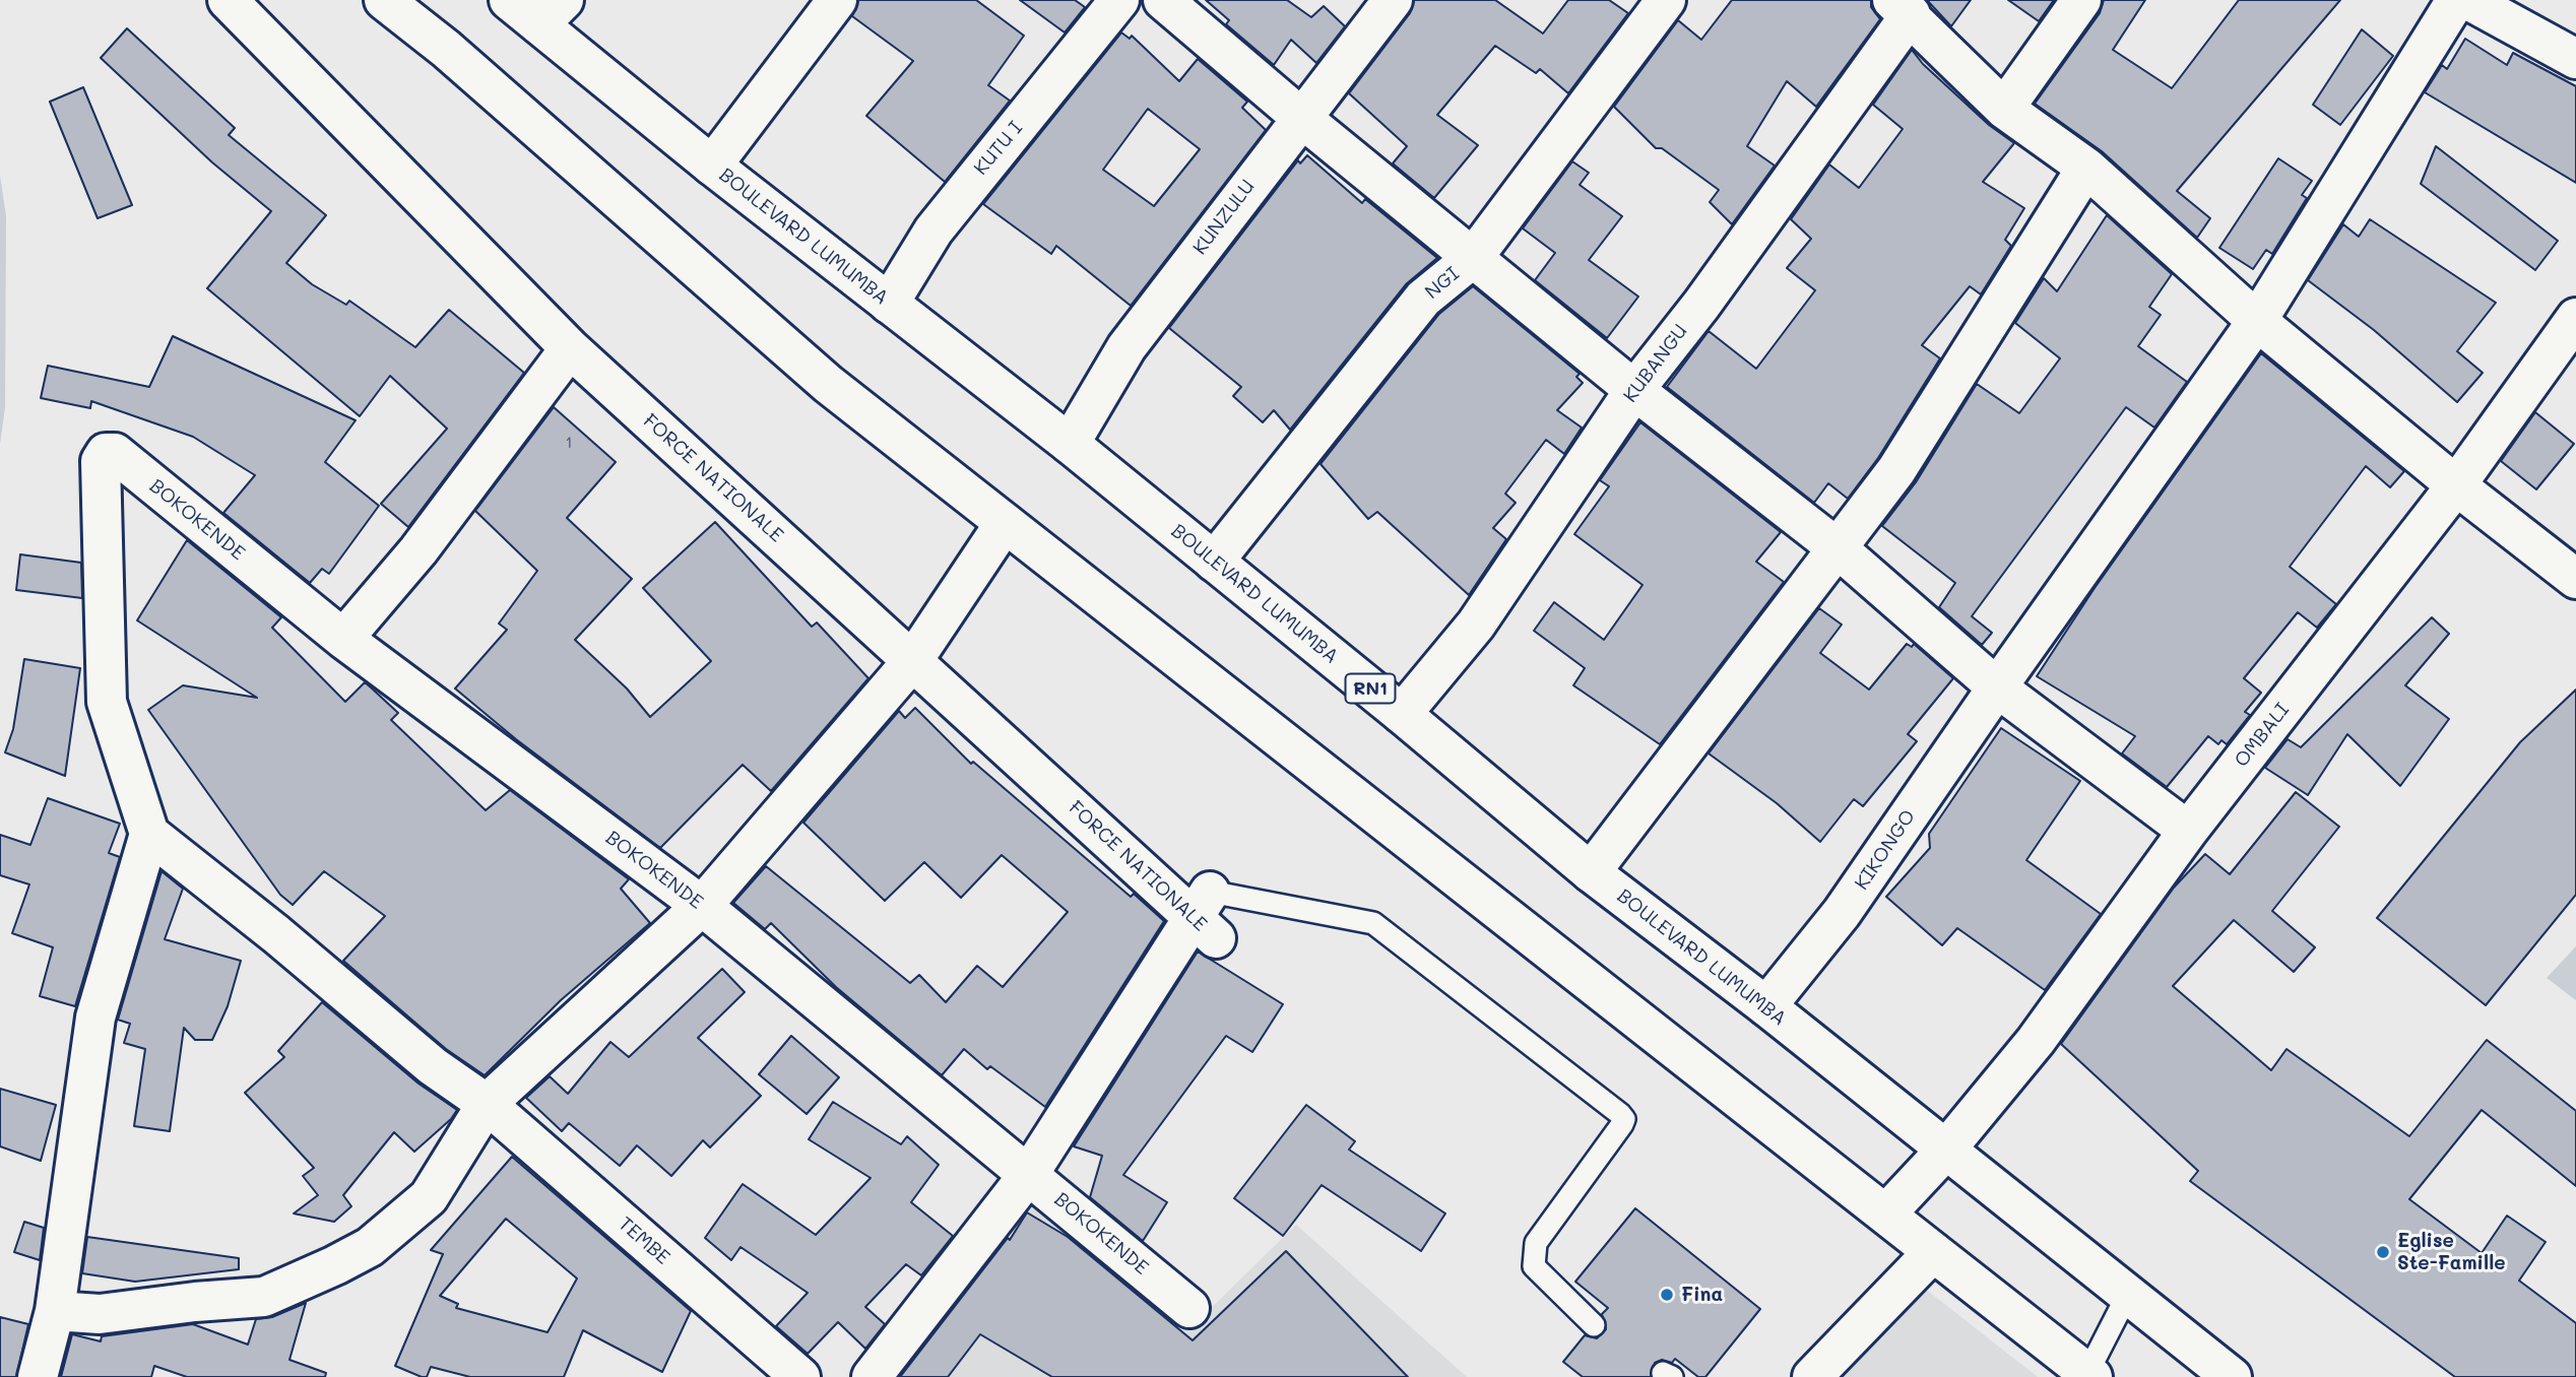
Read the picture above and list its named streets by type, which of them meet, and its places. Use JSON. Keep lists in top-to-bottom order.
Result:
{
  "streets": {
    "main road": [
      "KUTU I",
      "KUNZULU",
      "BOULEVARD LUMUMBA",
      "NGI",
      "KUBANGU",
      "FORCE NATIONALE",
      "BOKOKENDE",
      "RN1",
      "OMBALI",
      "KIKONGO",
      "TEMBE"
    ]
  },
  "crossings": [
    ["KUTU I", "BOULEVARD LUMUMBA"],
    ["KUNZULU", "BOULEVARD LUMUMBA"],
    ["BOULEVARD LUMUMBA", "NGI"],
    ["BOULEVARD LUMUMBA", "KUBANGU"],
    ["BOULEVARD LUMUMBA", "OMBALI"],
    ["BOULEVARD LUMUMBA", "KIKONGO"],
    ["BOKOKENDE", "TEMBE"]
  ],
  "places": ["Eglise Ste-Famille", "Fina"],
  "house_numbers": ["1"]
}
